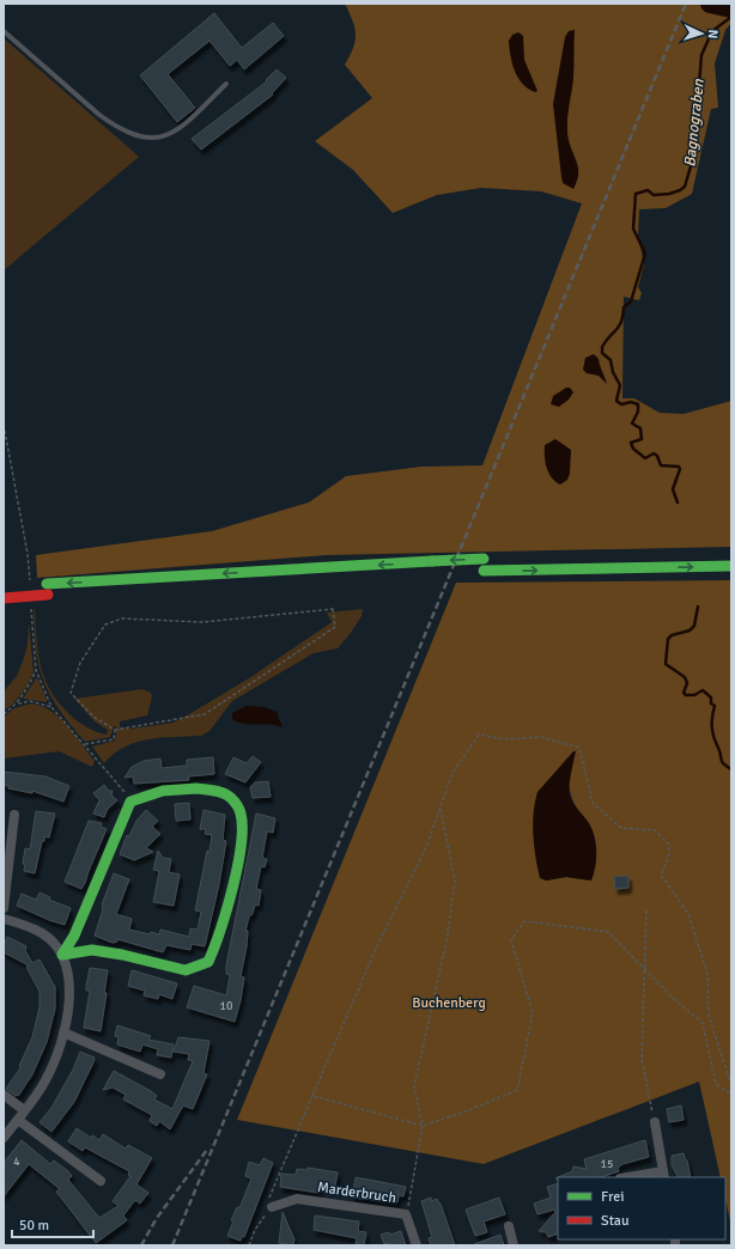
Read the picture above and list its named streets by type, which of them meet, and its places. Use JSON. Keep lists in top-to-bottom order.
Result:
{
  "streets": {
    "street": ["Marderbruch"]
  },
  "water": ["Bagnograben"],
  "parks": ["Buchenberg"],
  "house_numbers": ["10", "4", "15"],
  "legend": ["Frei", "Stau"],
  "scale_bar": "50 m",
  "north": "right"
}
